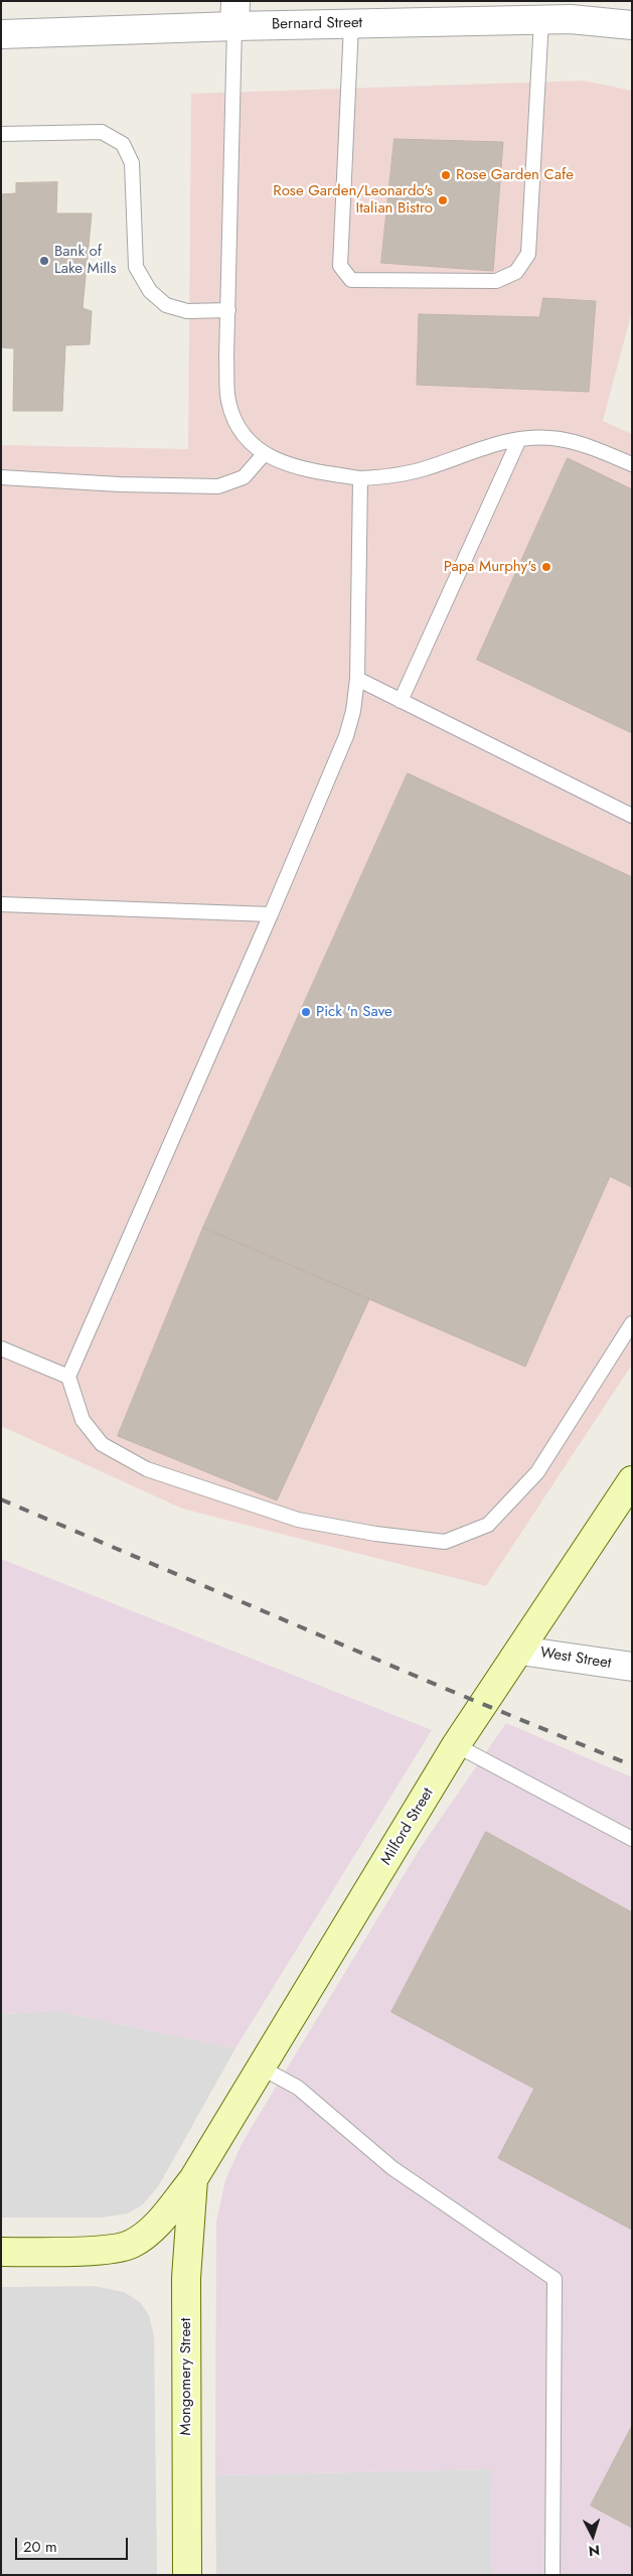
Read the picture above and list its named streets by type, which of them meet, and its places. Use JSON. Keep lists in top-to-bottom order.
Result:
{
  "streets": {
    "main road": ["Milford Street", "Mongomery Street"],
    "street": ["Bernard Street", "West Street"]
  },
  "crossings": [
    ["West Street", "Milford Street"],
    ["Milford Street", "Mongomery Street"]
  ],
  "places": [
    "Rose Garden Cafe",
    "Rose Garden/Leonardo's Italian Bistro",
    "Bank of Lake Mills",
    "Papa Murphy's",
    "Pick 'n Save"
  ],
  "scale_bar": "20 m",
  "north": "bottom"
}
